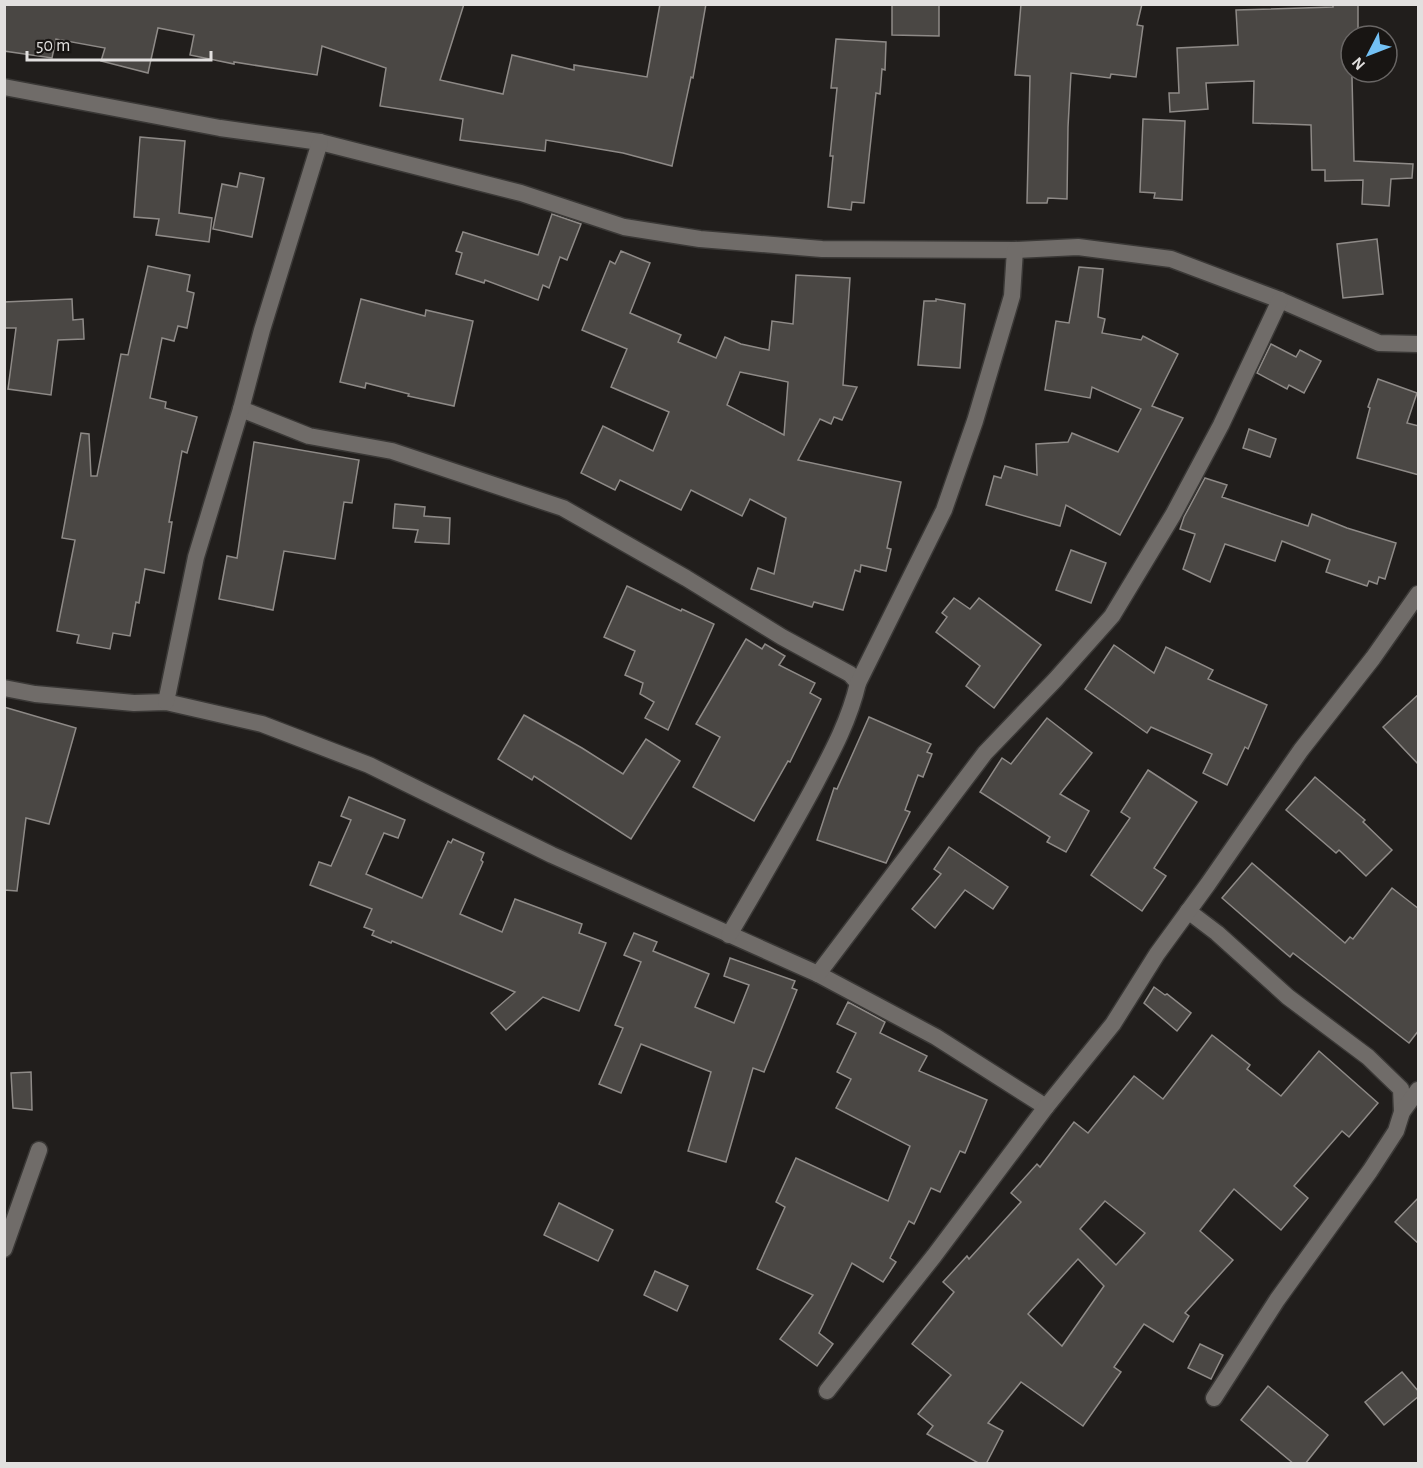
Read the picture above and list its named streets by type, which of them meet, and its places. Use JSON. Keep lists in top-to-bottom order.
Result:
{
  "scale_bar": "50 m",
  "north": "bottom left"
}
